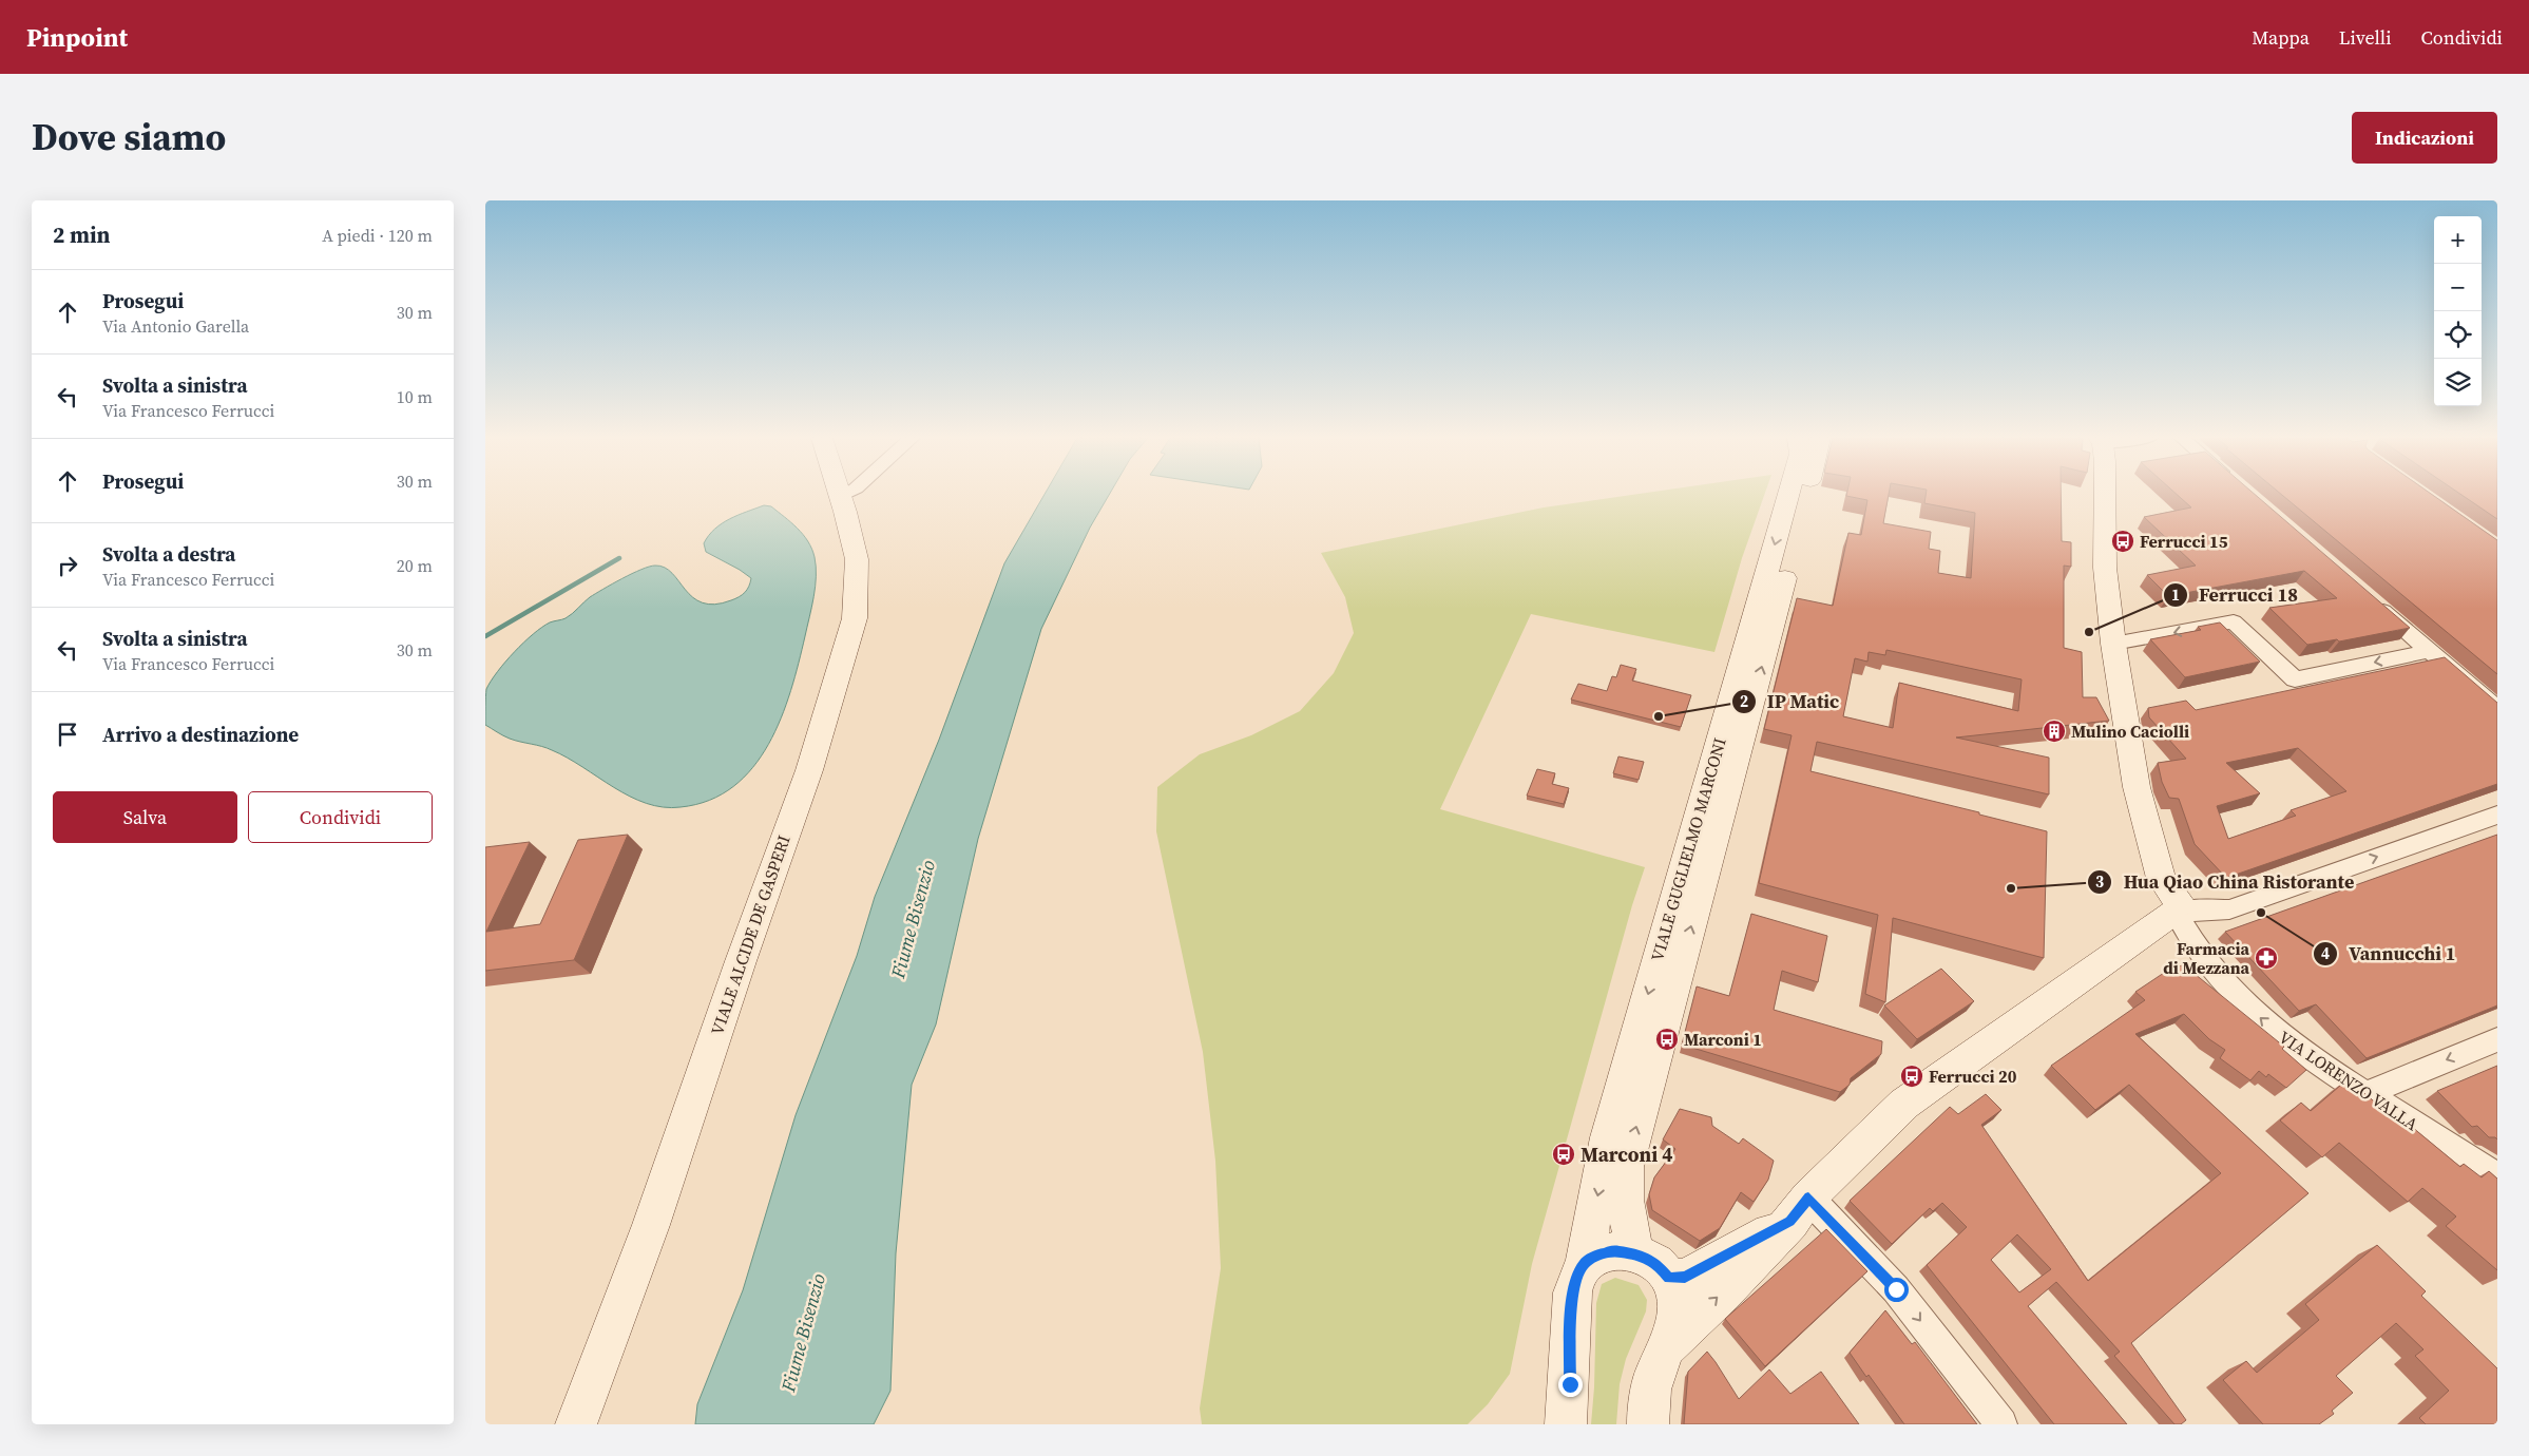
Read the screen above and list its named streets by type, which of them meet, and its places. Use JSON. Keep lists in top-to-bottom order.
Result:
{
  "streets": {
    "street": ["VIALE GUGLIELMO MARCONI", "VIALE ALCIDE DE GASPERI", "VIA LORENZO VALLA"]
  },
  "one_way": ["VIA LORENZO VALLA"],
  "water": ["Fiume Bisenzio"],
  "places": {
    "bus stop": [
      "Ferrucci 15",
      "Marconi 1",
      "Ferrucci 20",
      "Marconi 4"
    ],
    "other": [
      "Ferrucci 18",
      "IP Matic",
      "Hua Qiao China Ristorante",
      "Vannucchi 1"
    ],
    "building": ["Mulino Caciolli"],
    "pharmacy": ["Farmacia di Mezzana"]
  },
  "page": {
    "header": "Pinpoint",
    "nav": ["Mappa", "Livelli", "Condividi"],
    "title": "Dove siamo",
    "buttons": [
      "Indicazioni",
      ["Salva", "Condividi"]
    ],
    "heading": ["2 min", "A piedi · 120 m"],
    "map_buttons": ["+", "−"],
    "list": [
      ["Prosegui", "Via Antonio Garella", "30 m"],
      ["Svolta a sinistra", "Via Francesco Ferrucci", "10 m"],
      ["Prosegui", "30 m"],
      ["Svolta a destra", "Via Francesco Ferrucci", "20 m"],
      ["Svolta a sinistra", "Via Francesco Ferrucci", "30 m"],
      "Arrivo a destinazione"
    ]
  }
}
